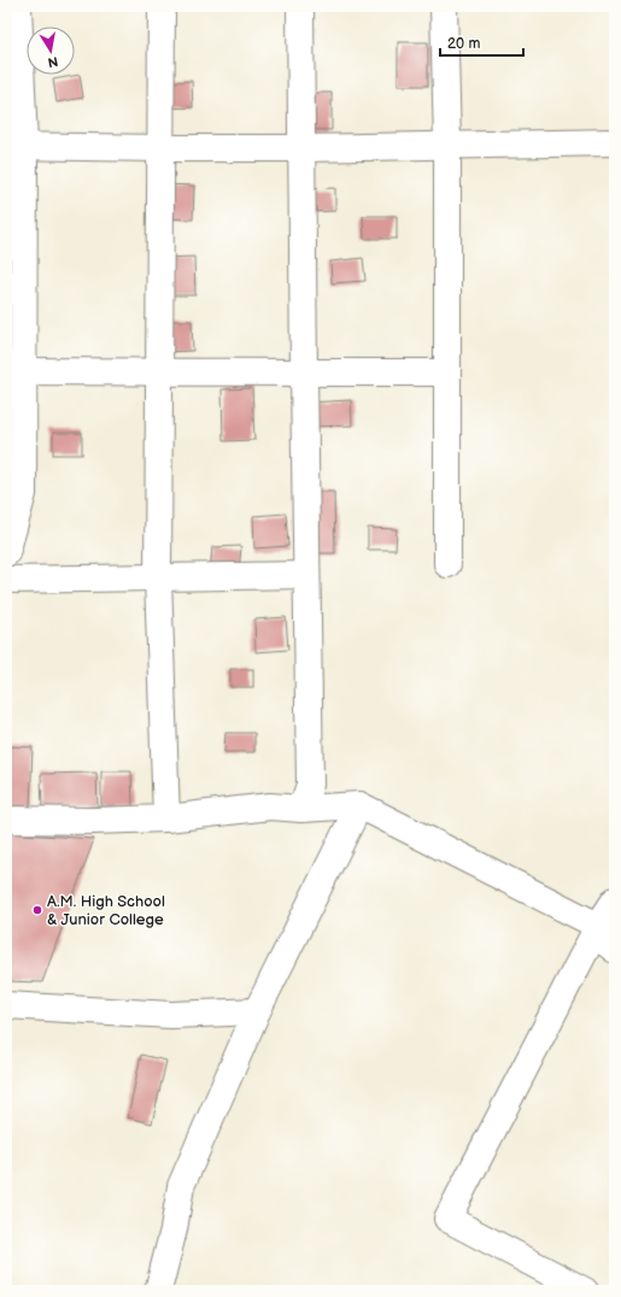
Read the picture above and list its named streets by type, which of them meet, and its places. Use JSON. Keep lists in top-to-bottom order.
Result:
{
  "places": ["A.M. High School & Junior College"],
  "scale_bar": "20 m",
  "north": "bottom"
}
